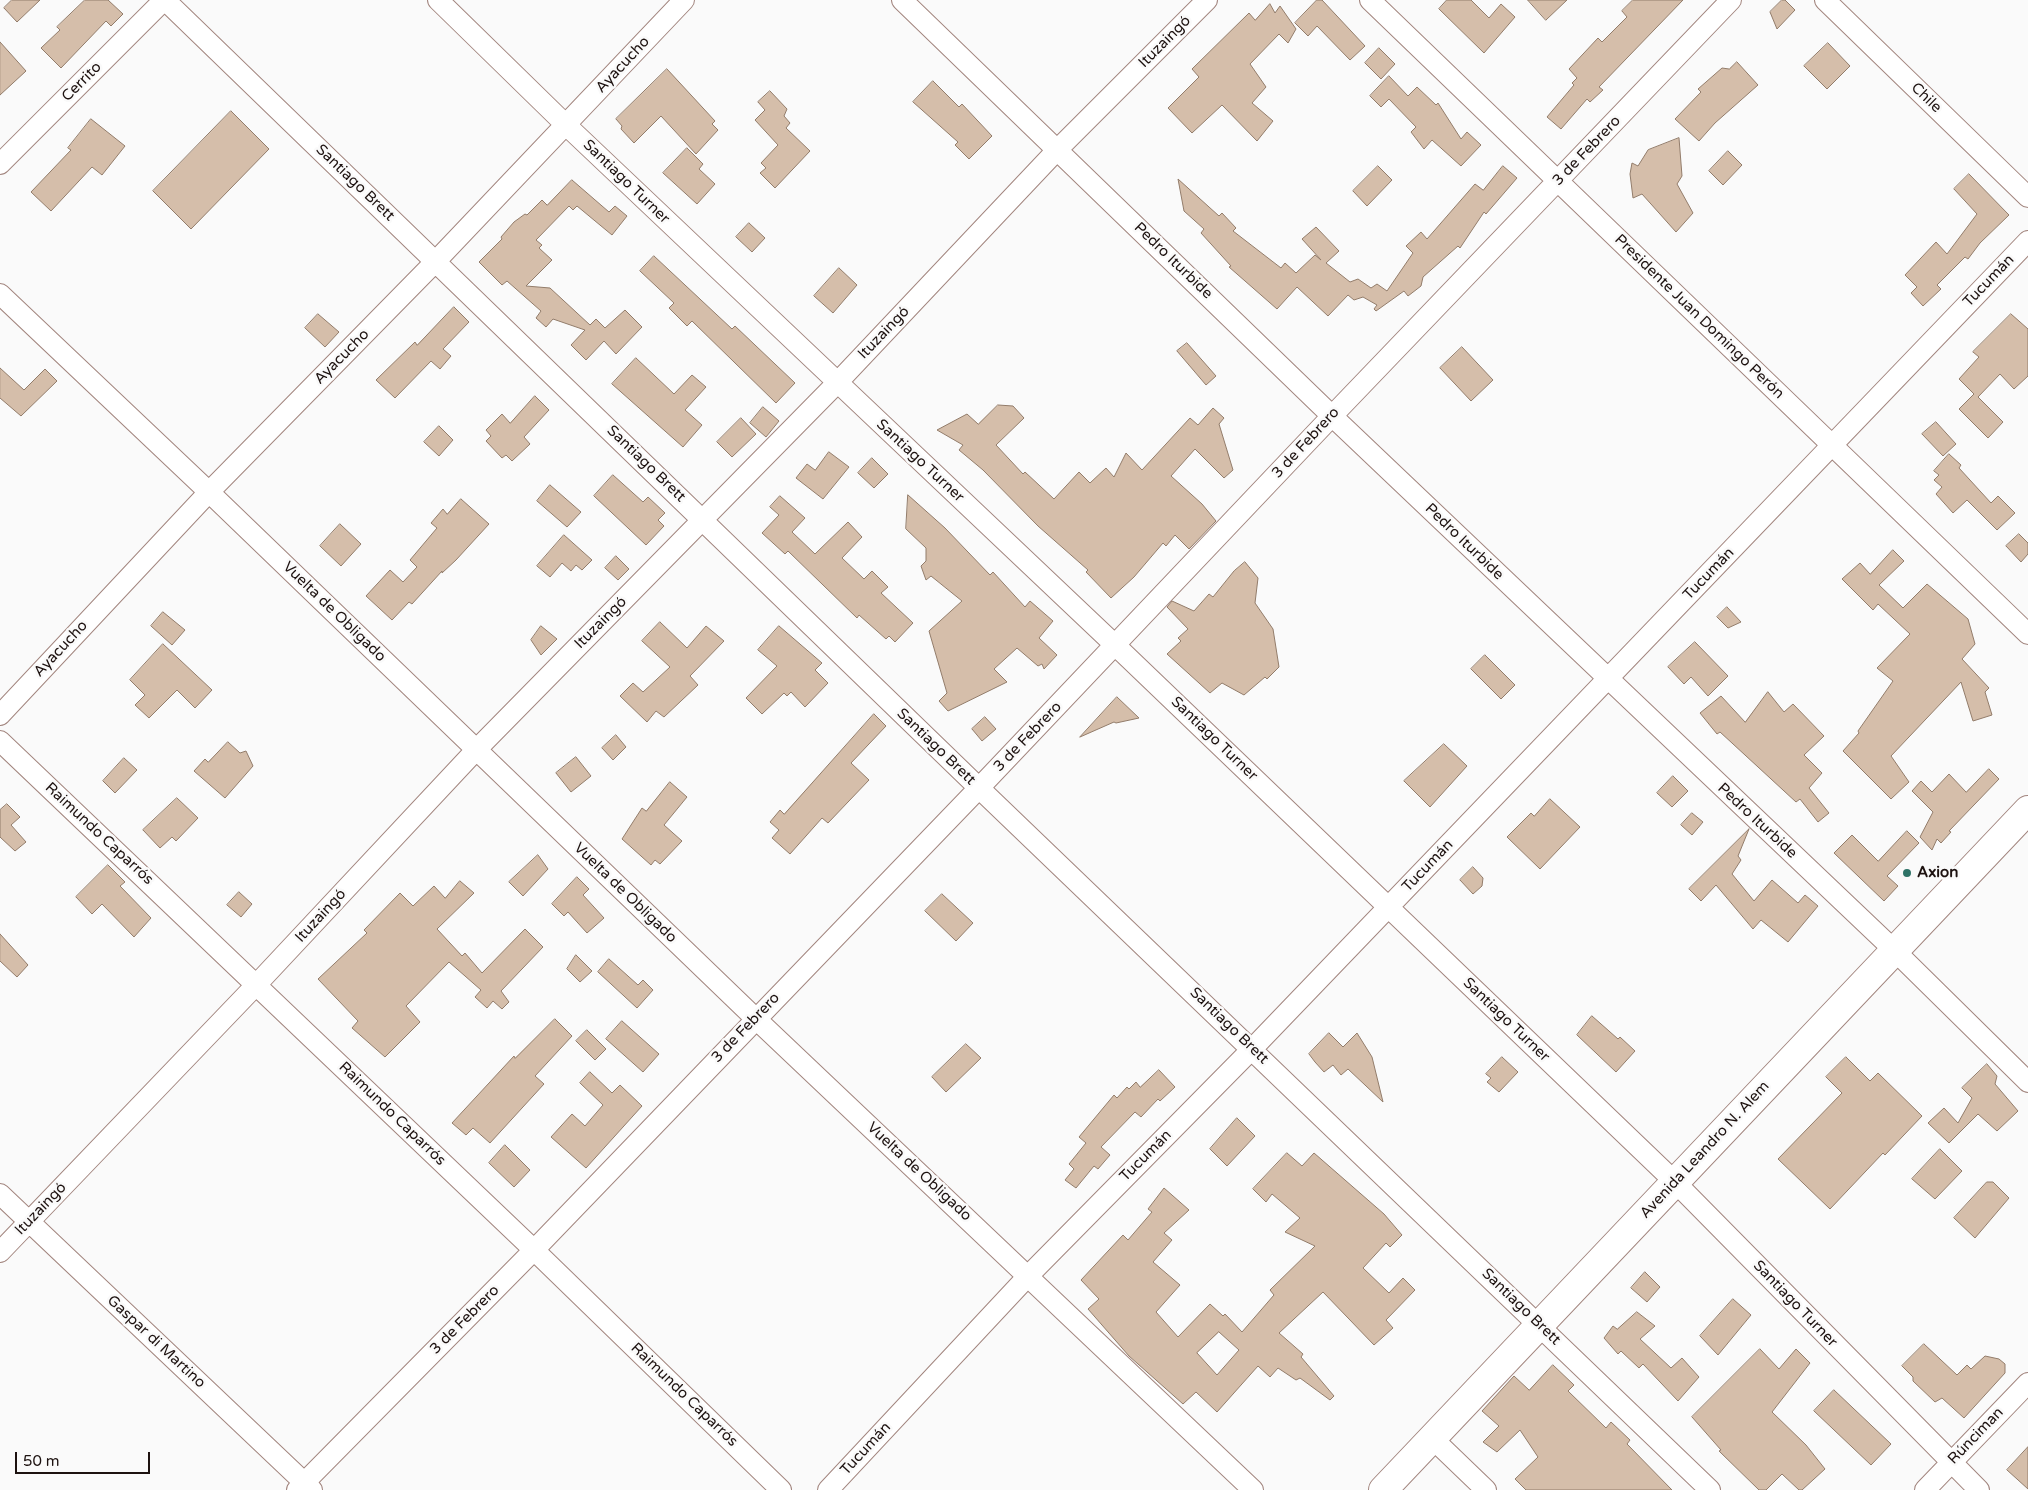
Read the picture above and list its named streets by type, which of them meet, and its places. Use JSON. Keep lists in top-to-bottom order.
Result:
{
  "streets": {
    "main road": ["Avenida Leandro N. Alem"],
    "street": [
      "Ituzaingó",
      "Ayacucho",
      "Cerrito",
      "Chile",
      "3 de Febrero",
      "Santiago Turner",
      "Santiago Brett",
      "Pedro Iturbide",
      "Tucumán",
      "Presidente Juan Domingo Perón",
      "Vuelta de Obligado",
      "Raimundo Caparrós",
      "Gaspar di Martino",
      "Rúnciman"
    ]
  },
  "crossings": [
    ["Ituzaingó", "Santiago Turner"],
    ["Ituzaingó", "Santiago Brett"],
    ["Ituzaingó", "Pedro Iturbide"],
    ["Ituzaingó", "Vuelta de Obligado"],
    ["Ituzaingó", "Raimundo Caparrós"],
    ["Ituzaingó", "Gaspar di Martino"],
    ["Ayacucho", "Santiago Turner"],
    ["Ayacucho", "Santiago Brett"],
    ["Ayacucho", "Vuelta de Obligado"],
    ["Cerrito", "Santiago Brett"],
    ["3 de Febrero", "Santiago Turner"],
    ["3 de Febrero", "Santiago Brett"],
    ["3 de Febrero", "Pedro Iturbide"],
    ["3 de Febrero", "Presidente Juan Domingo Perón"],
    ["3 de Febrero", "Vuelta de Obligado"],
    ["3 de Febrero", "Raimundo Caparrós"],
    ["3 de Febrero", "Gaspar di Martino"],
    ["Santiago Turner", "Tucumán"],
    ["Santiago Turner", "Avenida Leandro N. Alem"],
    ["Santiago Turner", "Rúnciman"],
    ["Santiago Brett", "Tucumán"],
    ["Santiago Brett", "Avenida Leandro N. Alem"],
    ["Pedro Iturbide", "Tucumán"],
    ["Pedro Iturbide", "Avenida Leandro N. Alem"],
    ["Tucumán", "Presidente Juan Domingo Perón"],
    ["Tucumán", "Vuelta de Obligado"]
  ],
  "places": ["Axion"],
  "scale_bar": "50 m"
}
